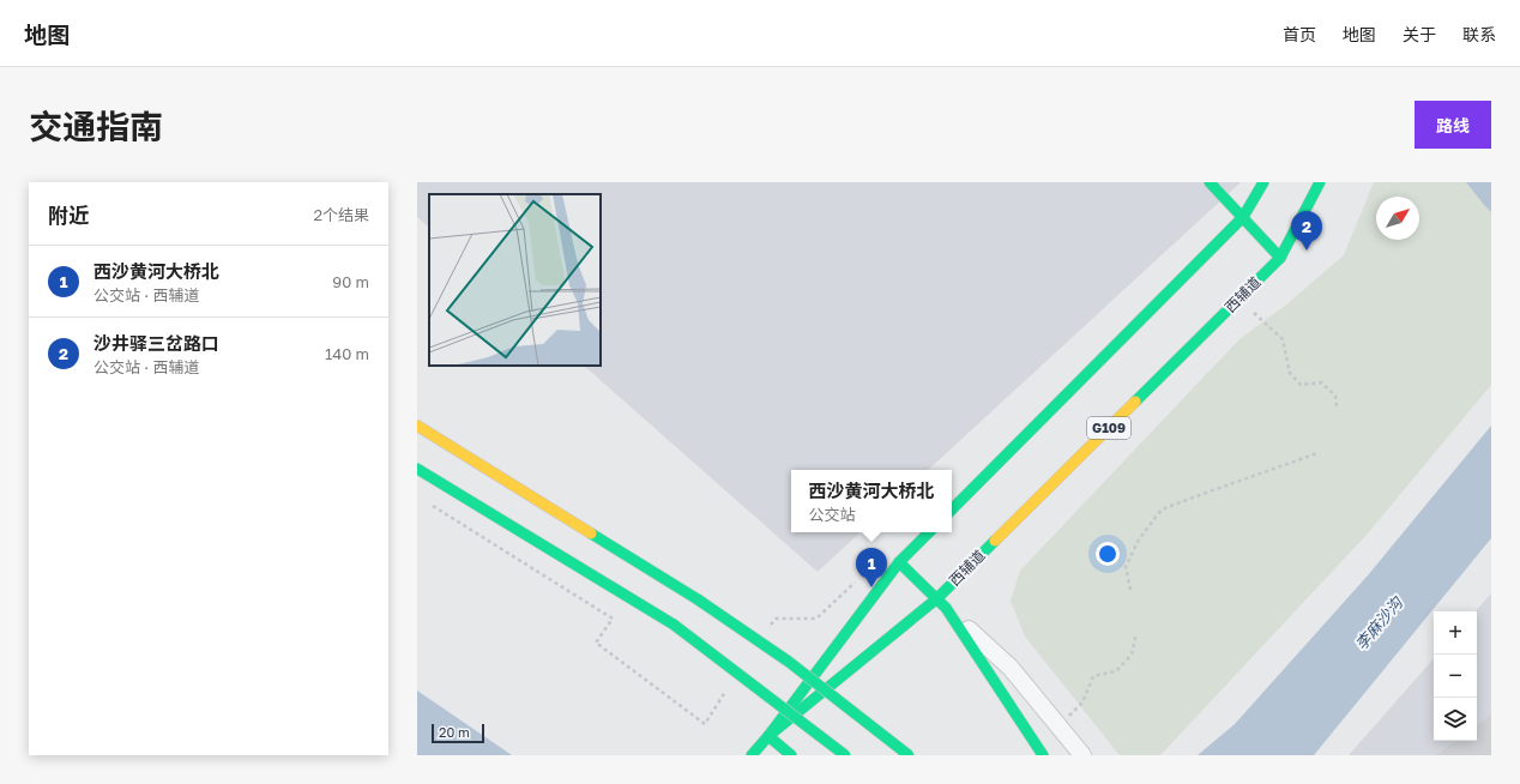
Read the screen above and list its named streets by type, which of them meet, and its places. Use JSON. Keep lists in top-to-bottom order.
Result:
{
  "streets": {
    "main road": ["西辅道", "G109"]
  },
  "crossings": [
    ["西辅道", "G109"]
  ],
  "water": ["李麻沙沟"],
  "scale_bar": "20 m",
  "north": "top right",
  "page": {
    "header": "地图",
    "nav": [
      "首页",
      "地图",
      "关于",
      "联系"
    ],
    "title": "交通指南",
    "buttons": "路线",
    "heading": ["附近", "2个结果"],
    "pins": ["2", "1"],
    "list": [
      {
        "mark": "1",
        "name": "西沙黄河大桥北",
        "note": "公交站 · 西辅道",
        "value": "90 m"
      },
      {
        "mark": "2",
        "name": "沙井驿三岔路口",
        "note": "公交站 · 西辅道",
        "value": "140 m"
      }
    ],
    "popup": ["西沙黄河大桥北", "公交站"],
    "map_buttons": ["+", "−"],
    "scale": "20 m"
  }
}
